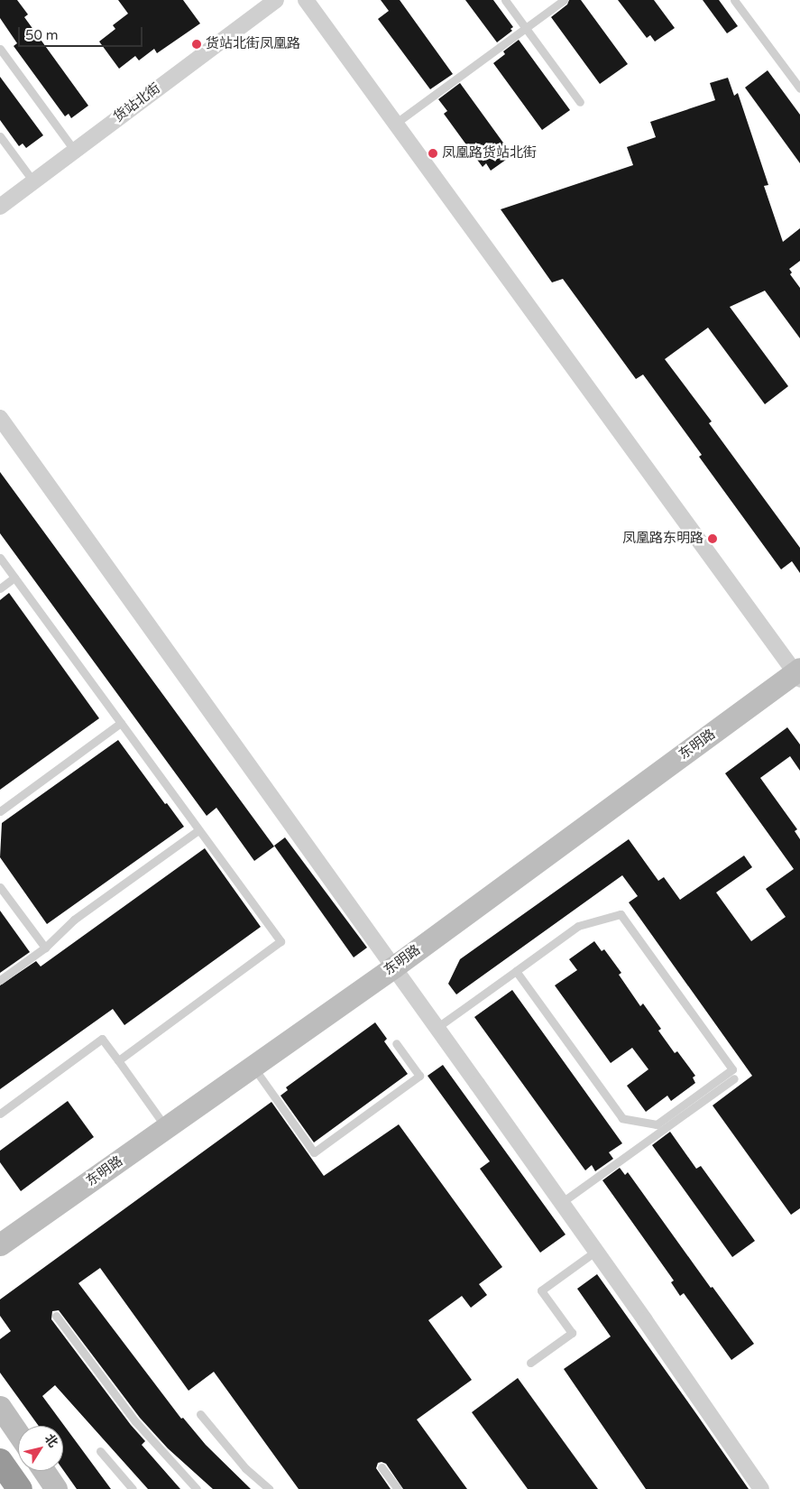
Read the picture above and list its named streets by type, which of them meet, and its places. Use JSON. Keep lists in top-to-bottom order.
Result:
{
  "streets": {
    "street": ["货站北街", "东明路"]
  },
  "places": ["货站北街凤凰路", "凤凰路货站北街", "凤凰路东明路"],
  "scale_bar": "50 m",
  "north": "top right"
}
